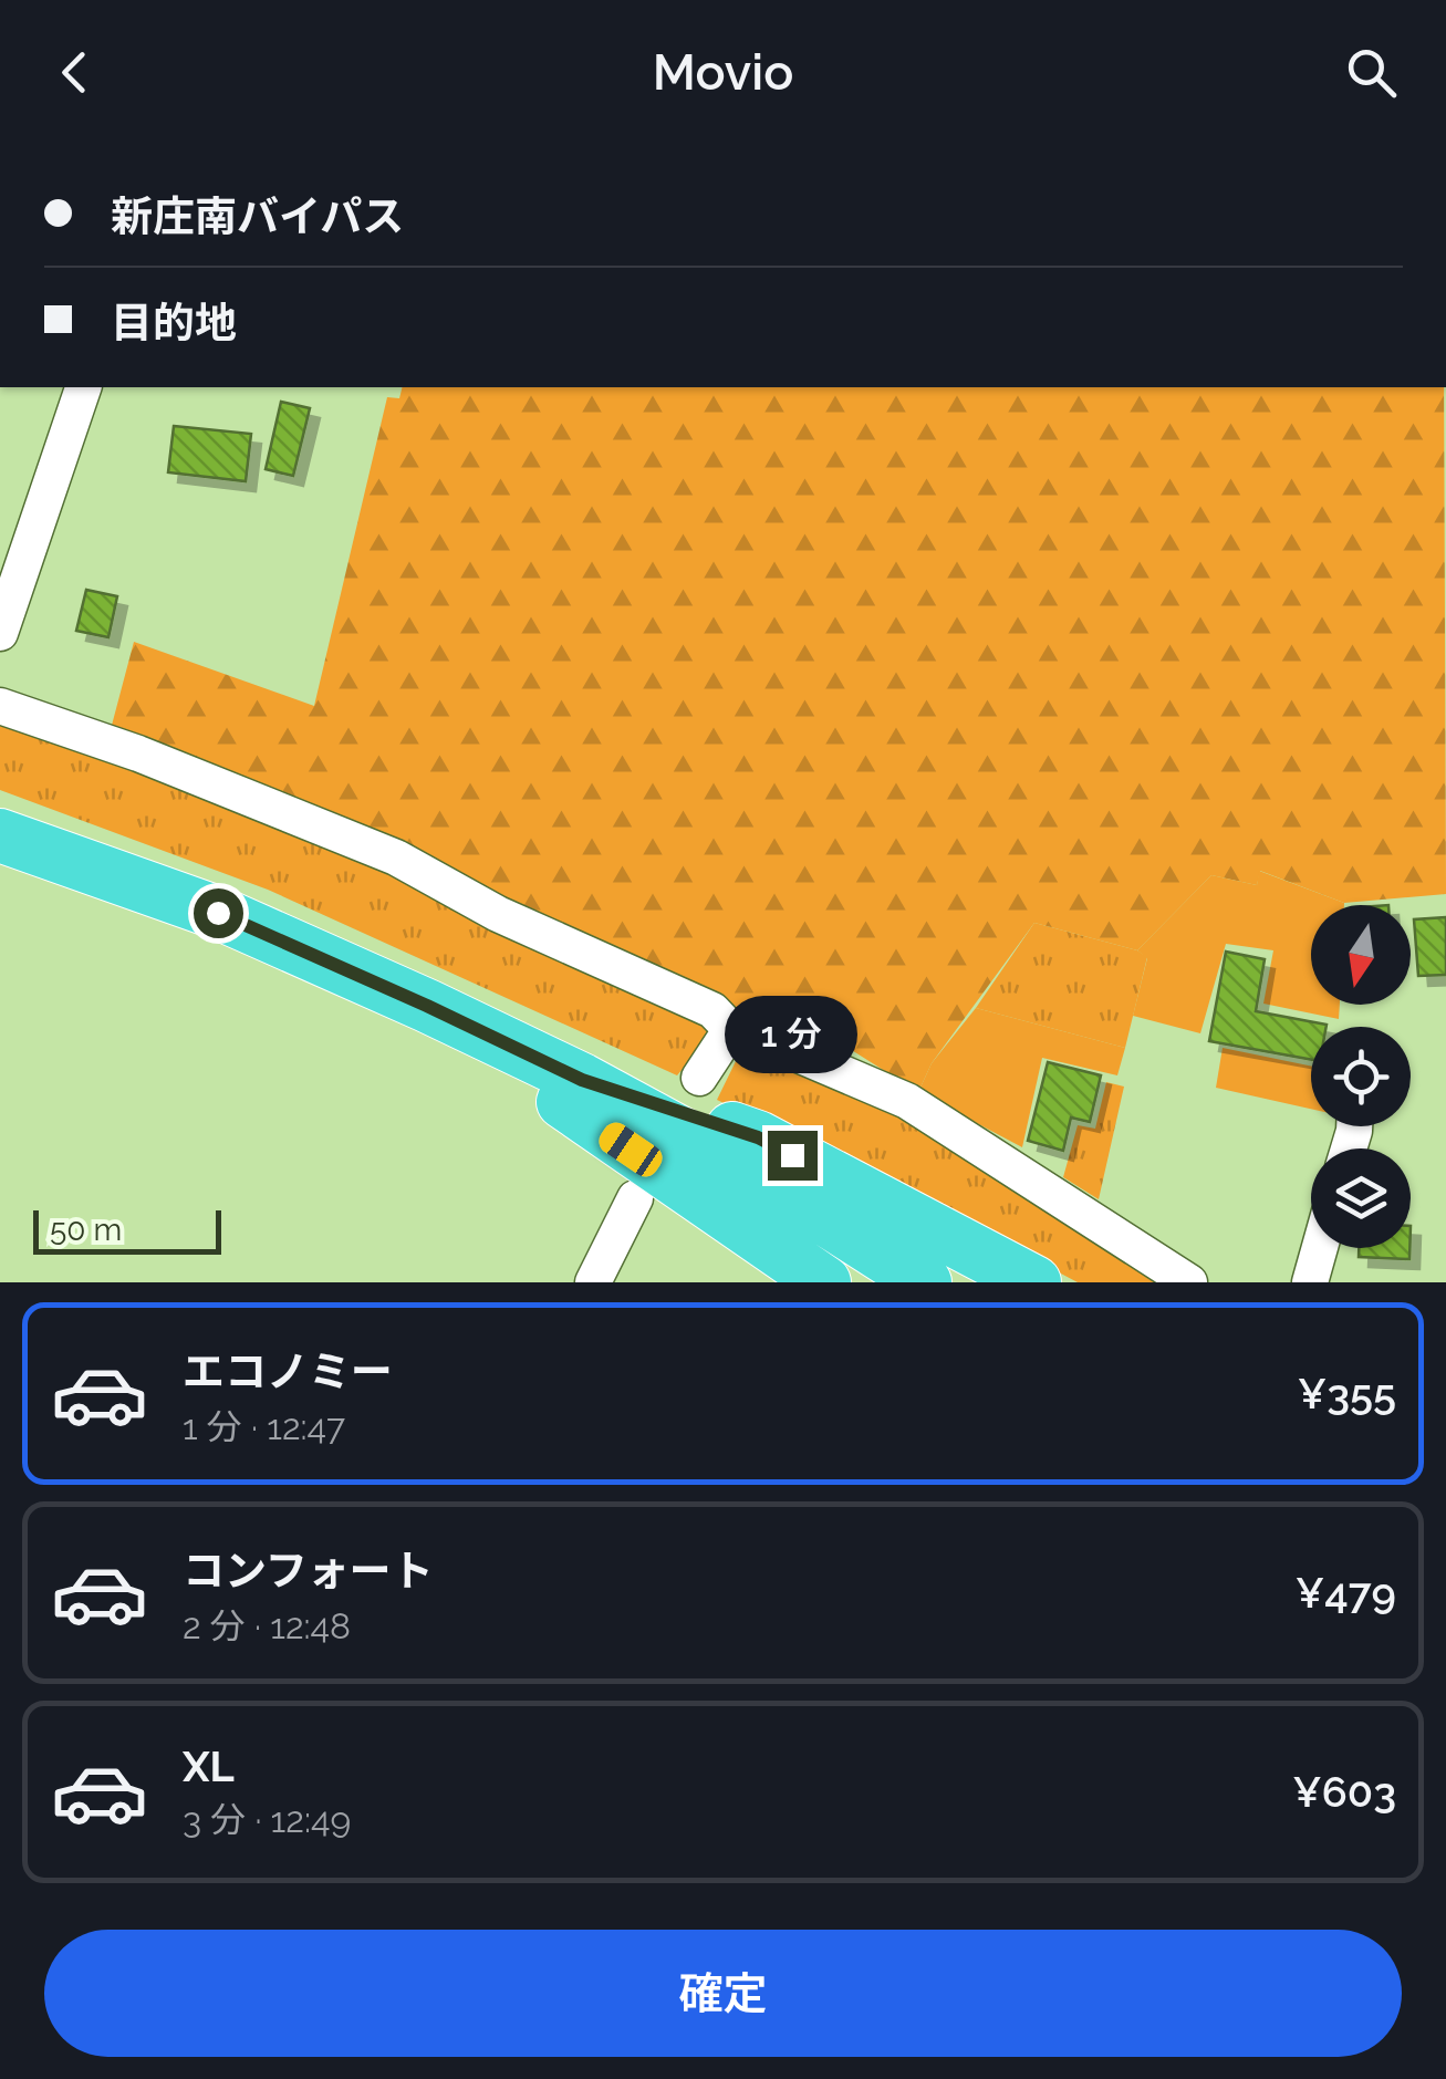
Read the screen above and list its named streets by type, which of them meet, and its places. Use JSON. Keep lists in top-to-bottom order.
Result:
{
  "scale_bar": "50 m",
  "north": "bottom",
  "page": {
    "header": "Movio",
    "banner": ["新庄南バイパス", "目的地"],
    "bubble": "1 分",
    "scale": "50 m",
    "list": [
      {
        "name": "エコノミー",
        "note": "1 分 · 12:47",
        "value": "¥355"
      },
      {
        "name": "コンフォート",
        "note": "2 分 · 12:48",
        "value": "¥479"
      },
      {
        "name": "XL",
        "note": "3 分 · 12:49",
        "value": "¥603"
      }
    ],
    "buttons": "確定"
  }
}
